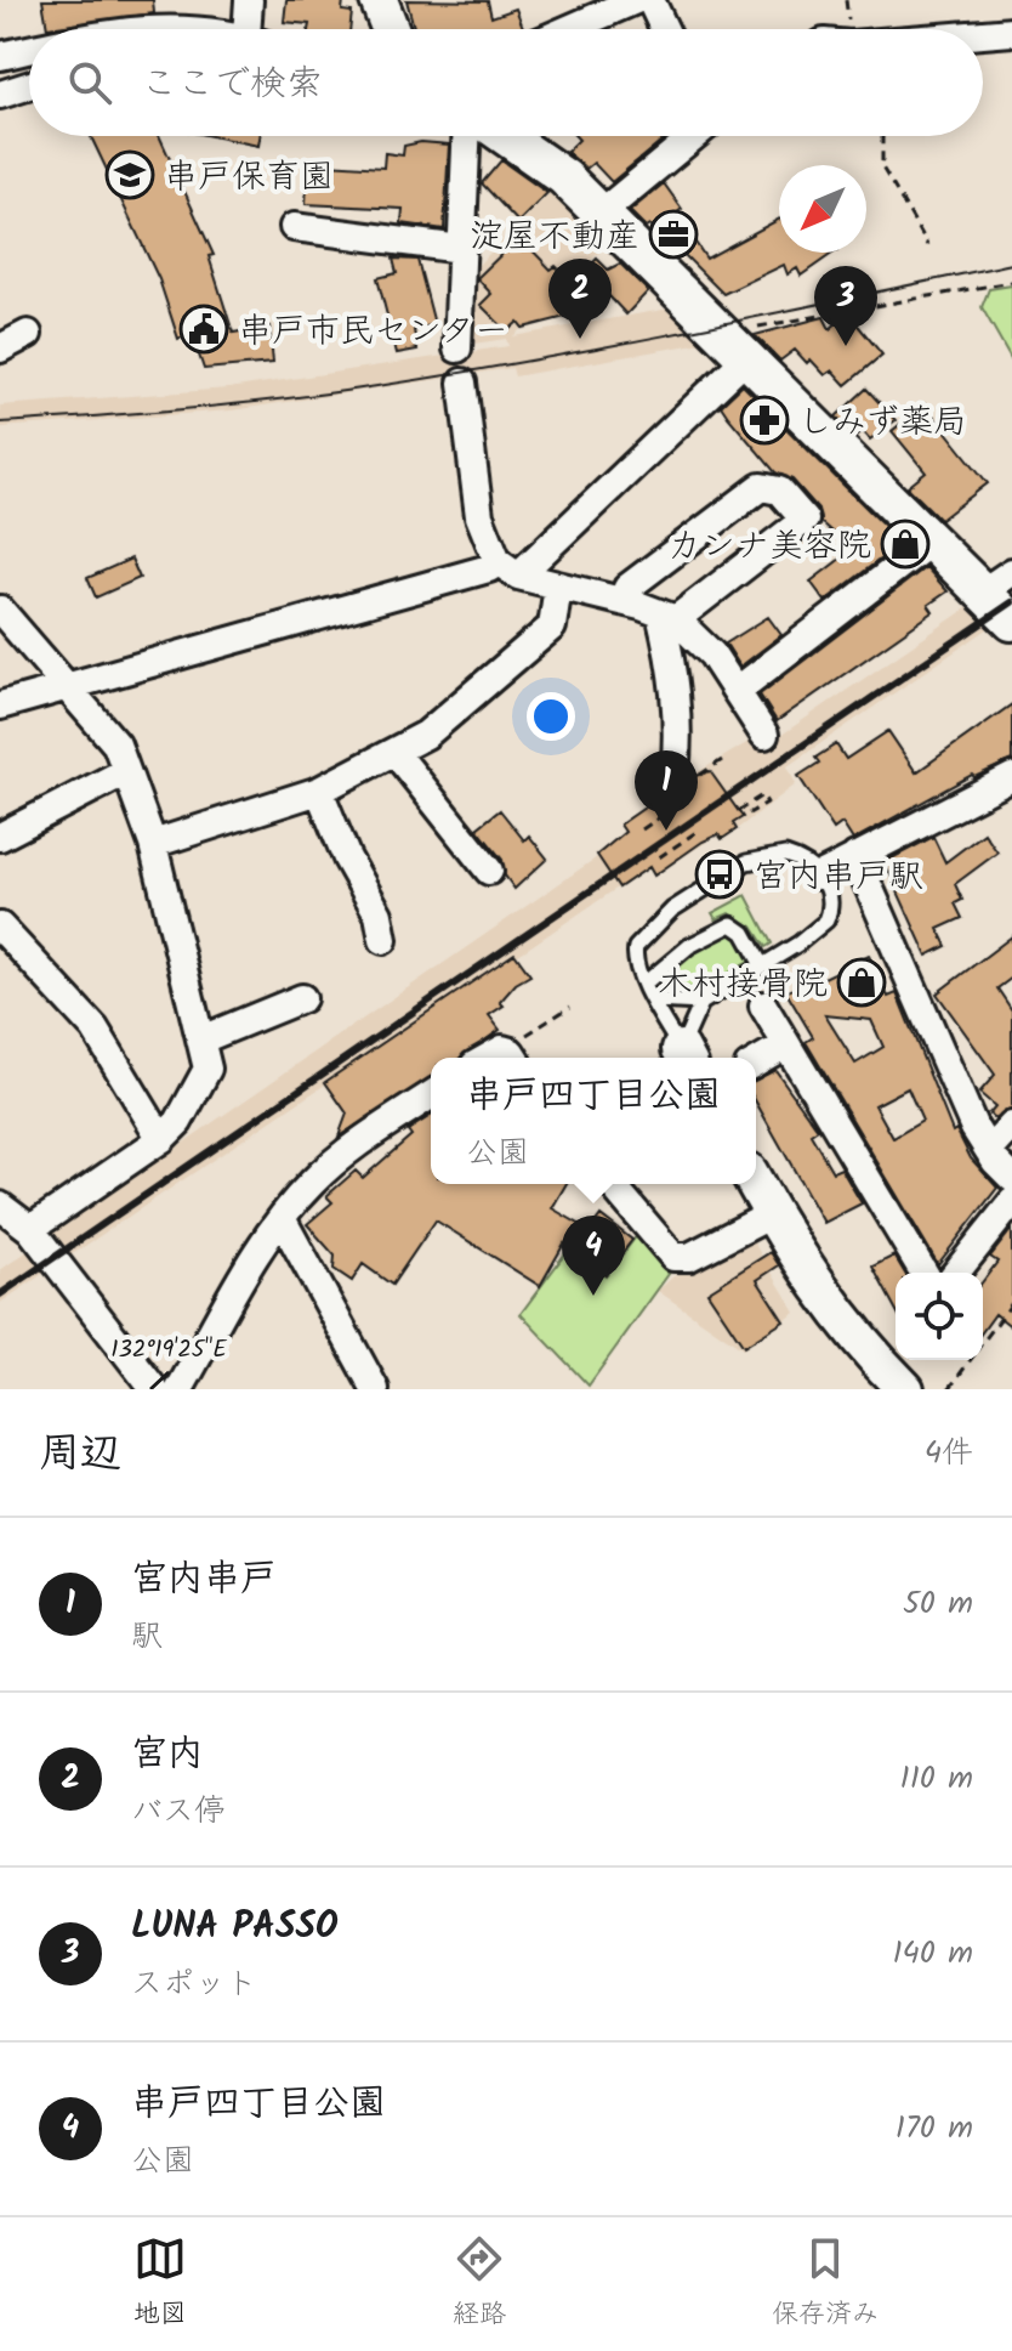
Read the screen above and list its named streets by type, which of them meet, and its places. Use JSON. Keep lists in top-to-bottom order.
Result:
{
  "places": {
    "school or university": ["串戸保育園"],
    "office": ["淀屋不動産"],
    "public building": ["串戸市民センター"],
    "pharmacy": ["しみず薬局"],
    "shop": ["カンナ美容院", "木村接骨院"],
    "bus stop": ["宮内串戸駅"]
  },
  "north": "bottom left",
  "page": {
    "search": "ここで検索",
    "pins": [
      "2",
      "3",
      "1",
      "4"
    ],
    "popup": ["串戸四丁目公園", "公園"],
    "heading": ["周辺", "4件"],
    "list": [
      {
        "mark": "1",
        "name": "宮内串戸",
        "note": "駅",
        "value": "50 m"
      },
      {
        "mark": "2",
        "name": "宮内",
        "note": "バス停",
        "value": "110 m"
      },
      {
        "mark": "3",
        "name": "LUNA PASSO",
        "note": "スポット",
        "value": "140 m"
      },
      {
        "mark": "4",
        "name": "串戸四丁目公園",
        "note": "公園",
        "value": "170 m"
      }
    ],
    "nav": ["地図", "経路", "保存済み"]
  },
  "coordinates": ["132°19'25\"E"]
}
